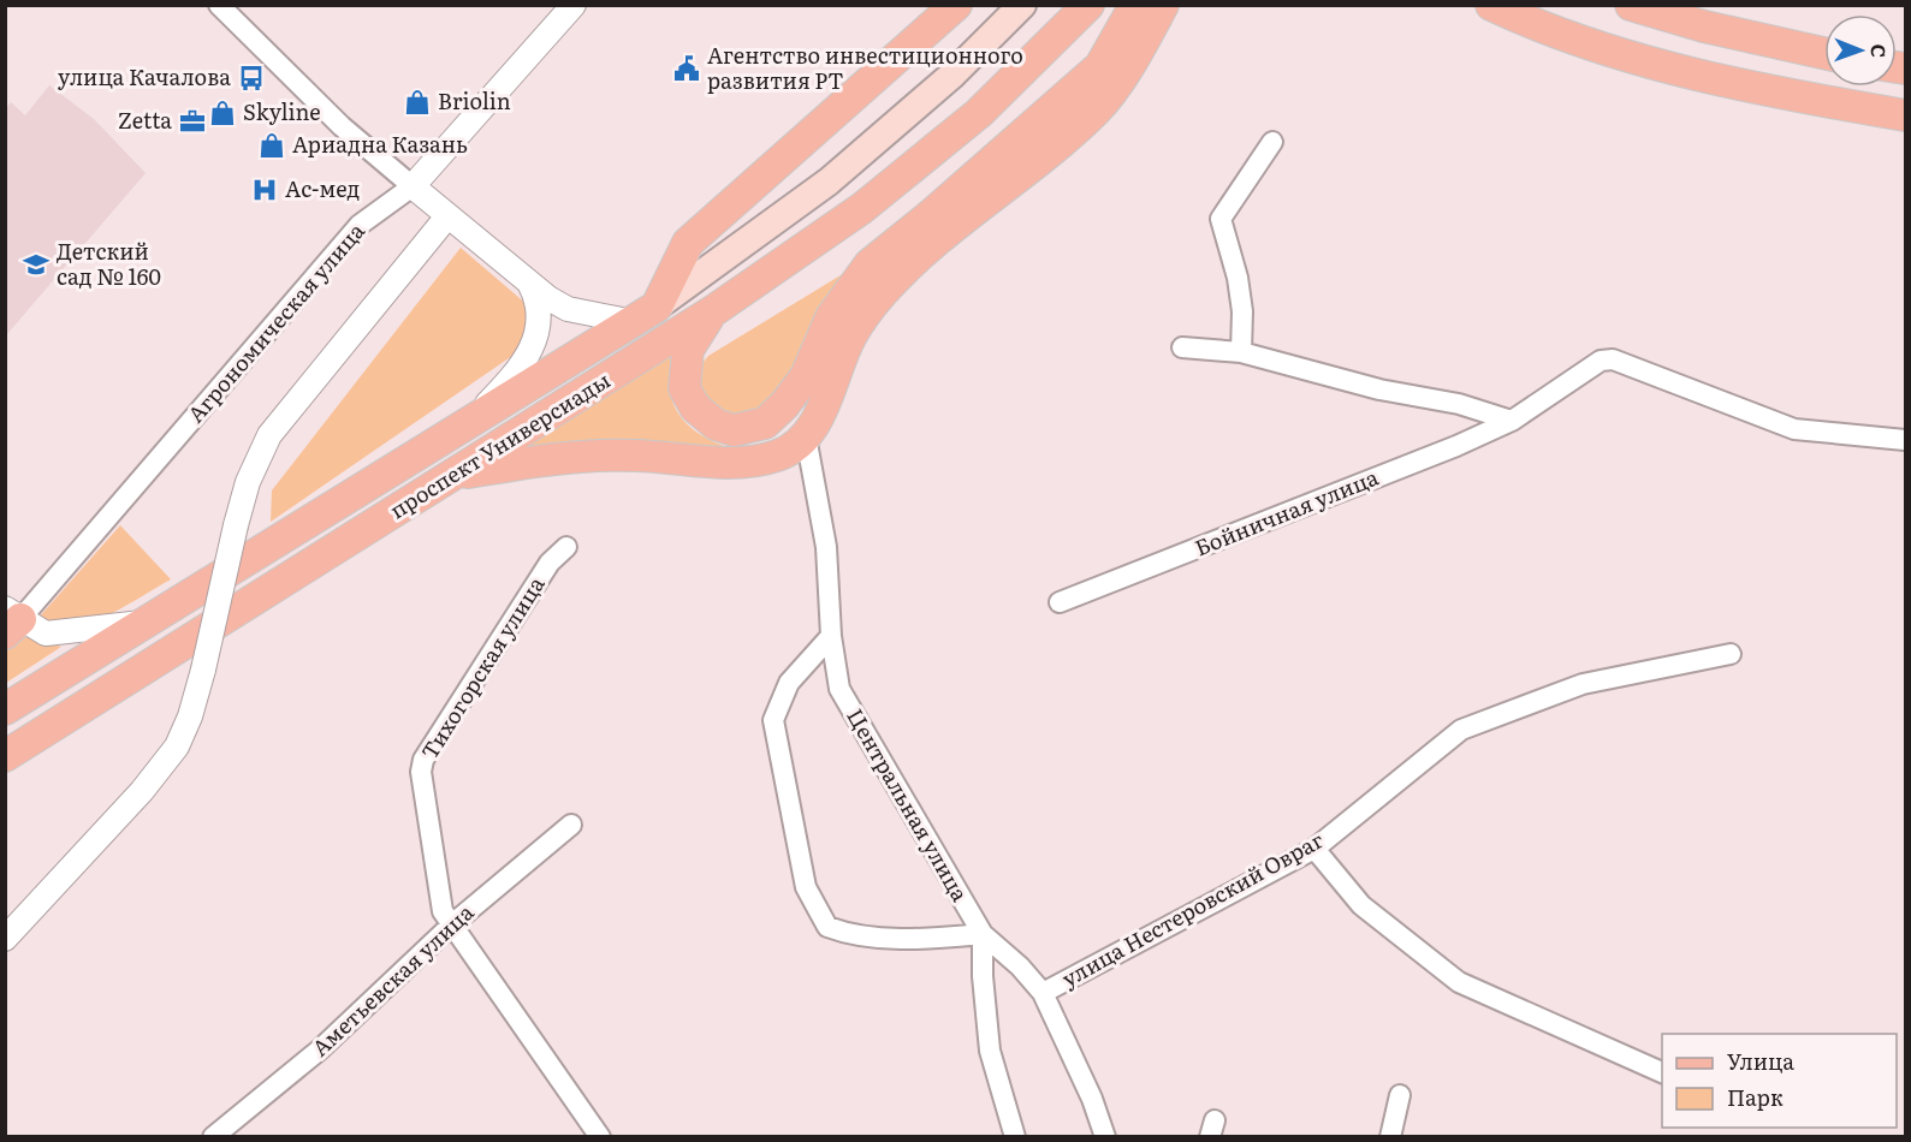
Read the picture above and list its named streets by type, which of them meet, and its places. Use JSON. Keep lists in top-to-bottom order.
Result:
{
  "streets": {
    "main road": ["проспект Универсиады"],
    "street": [
      "Агрономическая улица",
      "Бойничная улица",
      "Тихогорская улица",
      "Центральная улица",
      "улица Нестеровский Овраг",
      "Аметьевская улица"
    ]
  },
  "crossings": [
    ["Тихогорская улица", "Аметьевская улица"],
    ["Центральная улица", "улица Нестеровский Овраг"]
  ],
  "places": {
    "public building": ["Агентство инвестиционного развития РТ"],
    "bus stop": ["улица Качалова"],
    "shop": ["Briolin", "Skyline", "Ариадна Казань"],
    "office": ["Zetta"],
    "hospital": ["Ас-мед"],
    "school or university": ["Детский сад № 160"]
  },
  "legend": ["Улица", "Парк"],
  "north": "right"
}
